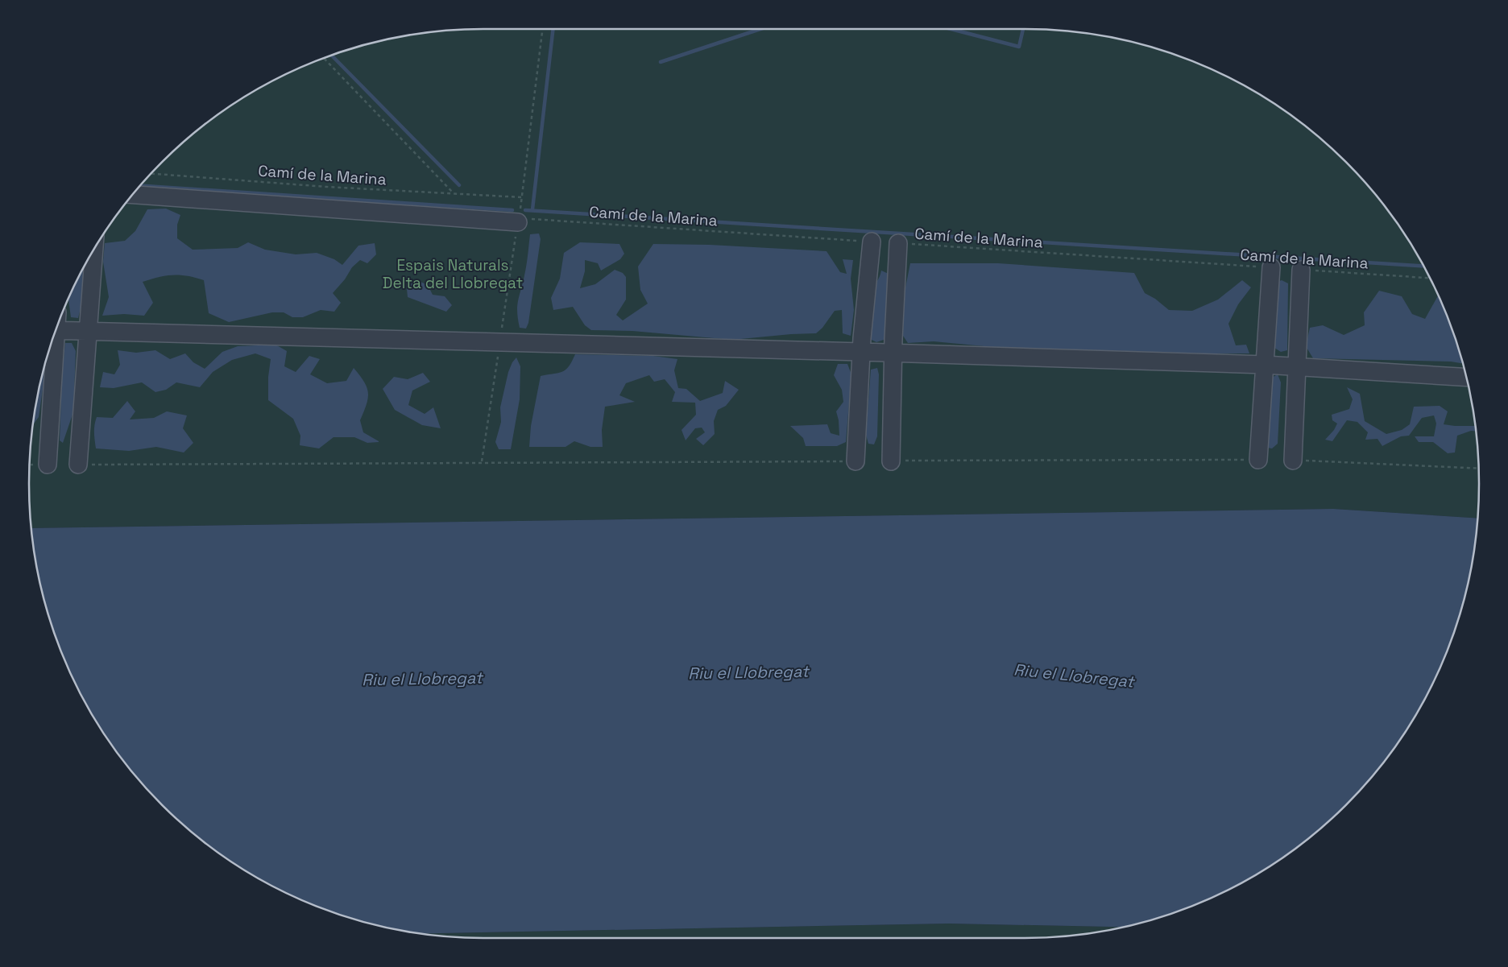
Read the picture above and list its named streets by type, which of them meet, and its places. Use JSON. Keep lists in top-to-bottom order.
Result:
{
  "streets": {
    "path": ["Camí de la Marina"]
  },
  "water": ["Riu el Llobregat"],
  "parks": ["Espais Naturals Delta del Llobregat"]
}
